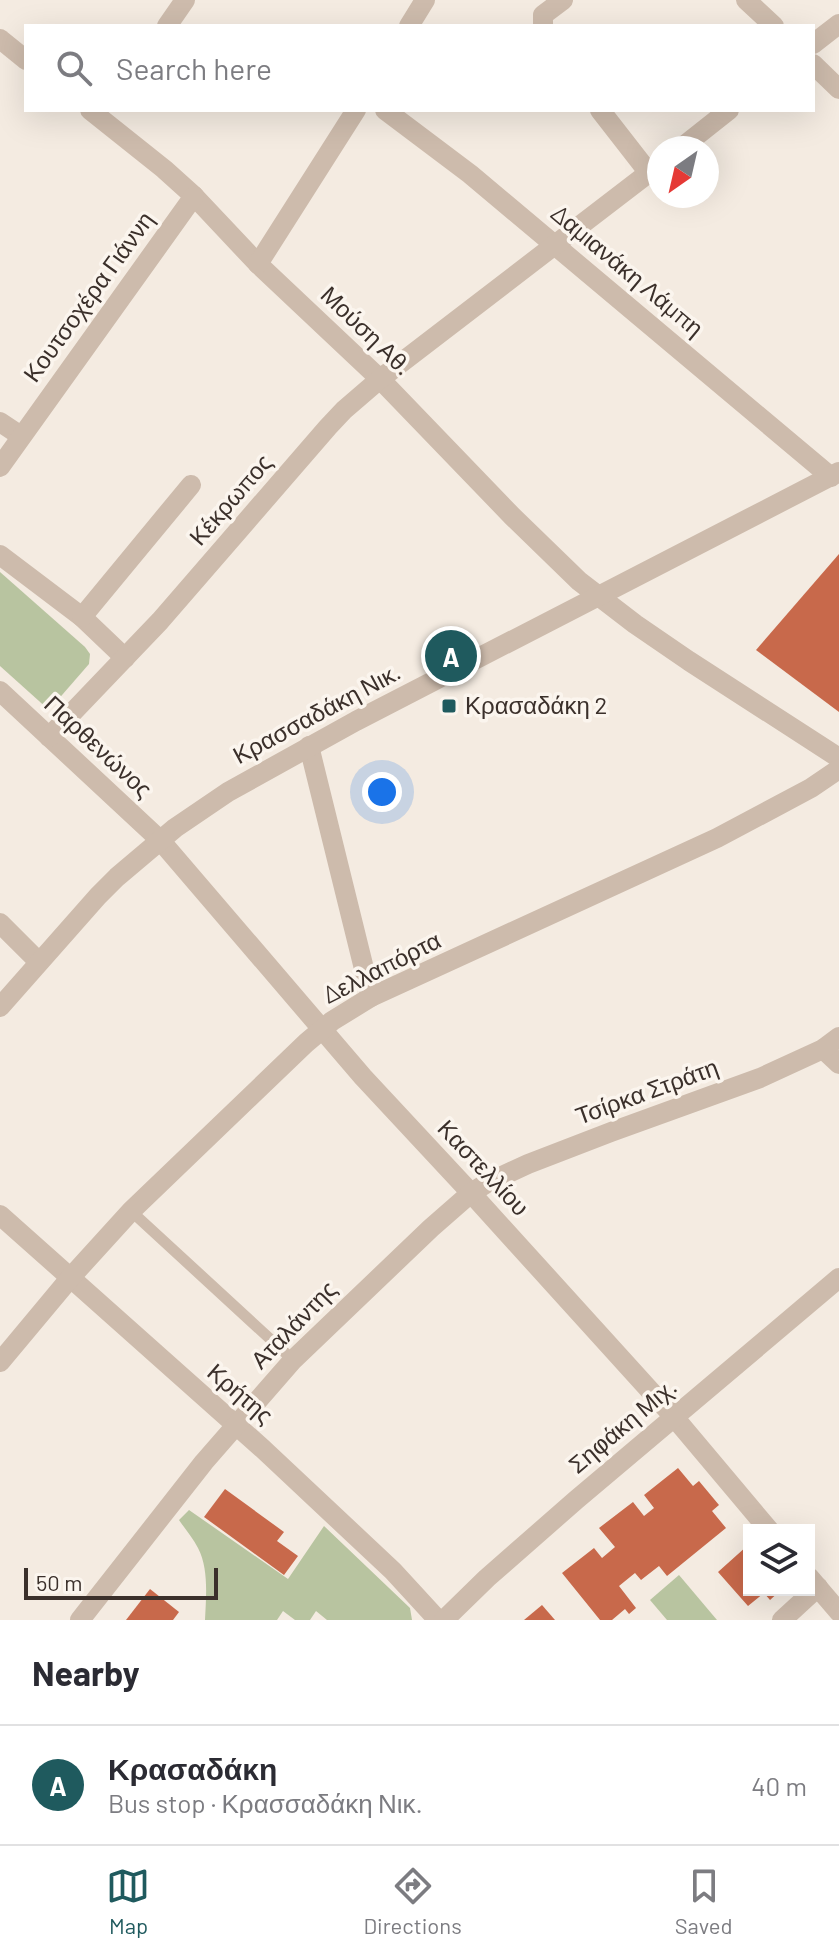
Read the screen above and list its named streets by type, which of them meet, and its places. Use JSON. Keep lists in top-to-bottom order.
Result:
{
  "streets": {
    "street": [
      "Δαμιανάκη Λάμπη",
      "Κουτσοχέρα Γιάννη",
      "Μούση Αθ.",
      "Κέκρωπος",
      "Κρασσαδάκη Νικ.",
      "Παρθενώνος",
      "Δελλαπόρτα",
      "Τσίρκα Στράτη",
      "Καστελλίου",
      "Αταλάντης",
      "Κρήτης",
      "Σηφάκη Μιχ."
    ]
  },
  "crossings": [
    ["Δαμιανάκη Λάμπη", "Κέκρωπος"],
    ["Δαμιανάκη Λάμπη", "Κρασσαδάκη Νικ."],
    ["Κουτσοχέρα Γιάννη", "Μούση Αθ."],
    ["Μούση Αθ.", "Κέκρωπος"],
    ["Μούση Αθ.", "Κρασσαδάκη Νικ."],
    ["Κέκρωπος", "Παρθενώνος"],
    ["Κρασσαδάκη Νικ.", "Παρθενώνος"],
    ["Κρασσαδάκη Νικ.", "Καστελλίου"],
    ["Παρθενώνος", "Καστελλίου"],
    ["Δελλαπόρτα", "Καστελλίου"],
    ["Δελλαπόρτα", "Κρήτης"],
    ["Τσίρκα Στράτη", "Καστελλίου"],
    ["Τσίρκα Στράτη", "Αταλάντης"],
    ["Καστελλίου", "Αταλάντης"],
    ["Καστελλίου", "Σηφάκη Μιχ."],
    ["Αταλάντης", "Κρήτης"]
  ],
  "places": {
    "transit": ["Κρασαδάκη 2"]
  },
  "scale_bar": "50 m",
  "north": "bottom left",
  "page": {
    "search": "Search here",
    "pins": "A",
    "scale": "50 m",
    "heading": "Nearby",
    "list": [
      {
        "mark": "A",
        "name": "Κρασαδάκη",
        "note": "Bus stop · Κρασσαδάκη Νικ.",
        "value": "40 m"
      }
    ],
    "nav": ["Map", "Directions", "Saved"]
  }
}
